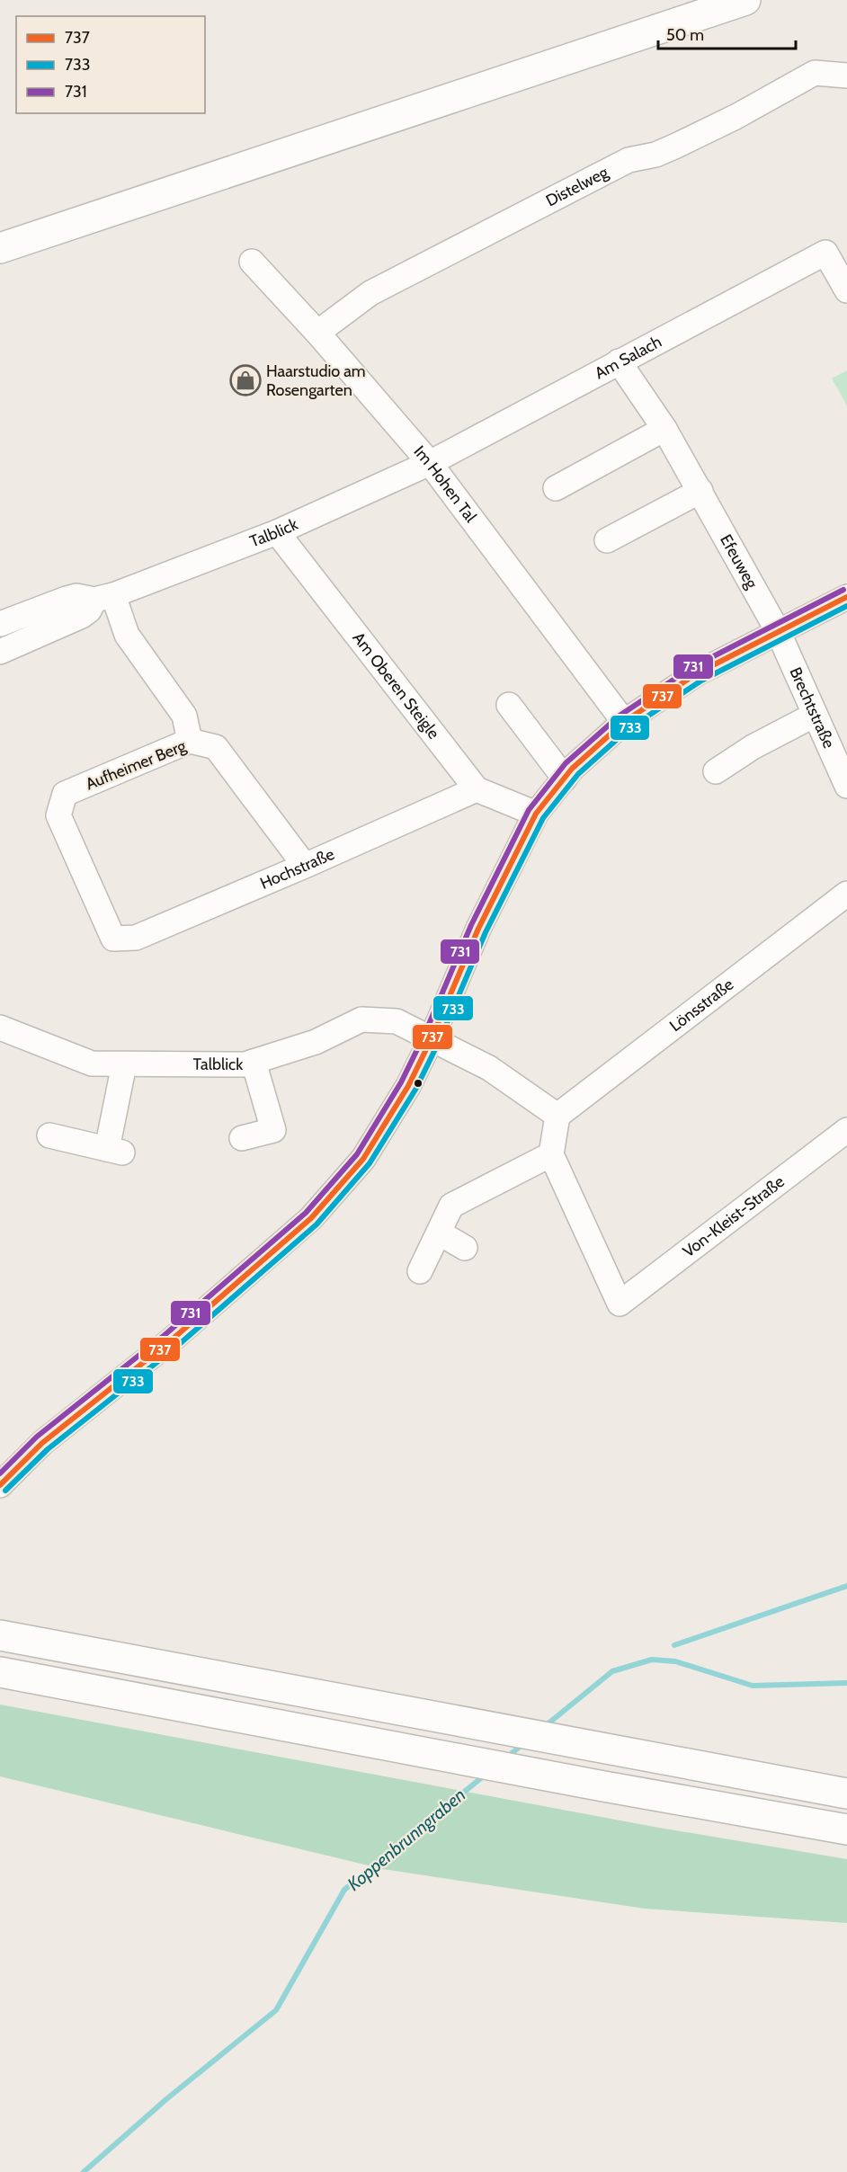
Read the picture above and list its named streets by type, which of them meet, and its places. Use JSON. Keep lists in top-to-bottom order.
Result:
{
  "streets": {
    "street": [
      "Distelweg",
      "Am Salach",
      "Im Hohen Tal",
      "Talblick",
      "Efeuweg",
      "Am Oberen Steigle",
      "Brechtstraße",
      "Aufheimer Berg",
      "Hochstraße",
      "Lönsstraße",
      "Von-Kleist-Straße"
    ]
  },
  "crossings": [
    ["Distelweg", "Im Hohen Tal"],
    ["Am Salach", "Im Hohen Tal"],
    ["Am Salach", "Talblick"],
    ["Am Salach", "Efeuweg"],
    ["Im Hohen Tal", "Talblick"],
    ["Talblick", "Am Oberen Steigle"],
    ["Talblick", "Lönsstraße"],
    ["Efeuweg", "Brechtstraße"],
    ["Am Oberen Steigle", "Hochstraße"],
    ["Aufheimer Berg", "Hochstraße"]
  ],
  "water": ["Koppenbrunngraben"],
  "places": {
    "shop": ["Haarstudio am Rosengarten"]
  },
  "lines": ["transit line 731", "transit line 737", "transit line 733"],
  "legend": ["737", "733", "731"],
  "scale_bar": "50 m"
}
